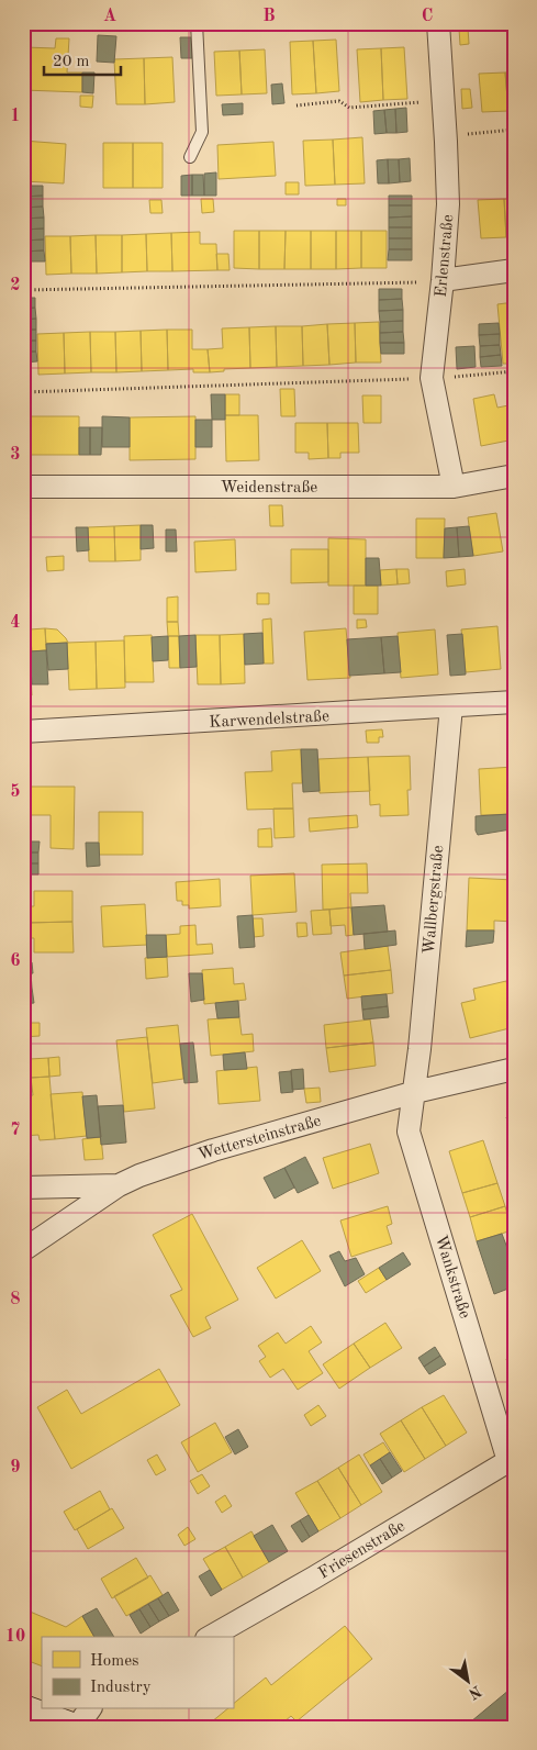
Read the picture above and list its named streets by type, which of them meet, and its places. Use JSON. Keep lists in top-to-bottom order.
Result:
{
  "streets": {
    "street": [
      "Erlenstraße",
      "Weidenstraße",
      "Karwendelstraße",
      "Wallbergstraße",
      "Wettersteinstraße",
      "Wankstraße",
      "Friesenstraße"
    ]
  },
  "crossings": [
    ["Erlenstraße", "Weidenstraße"],
    ["Karwendelstraße", "Wallbergstraße"],
    ["Wallbergstraße", "Wettersteinstraße"],
    ["Wallbergstraße", "Wankstraße"],
    ["Wettersteinstraße", "Wankstraße"],
    ["Wankstraße", "Friesenstraße"]
  ],
  "legend": ["Homes", "Industry"],
  "scale_bar": "20 m",
  "north": "bottom right",
  "grid": {
    "columns": ["A", "B", "C"],
    "rows": [
      "1",
      "2",
      "3",
      "4",
      "5",
      "6",
      "7",
      "8",
      "9",
      "10"
    ]
  }
}
